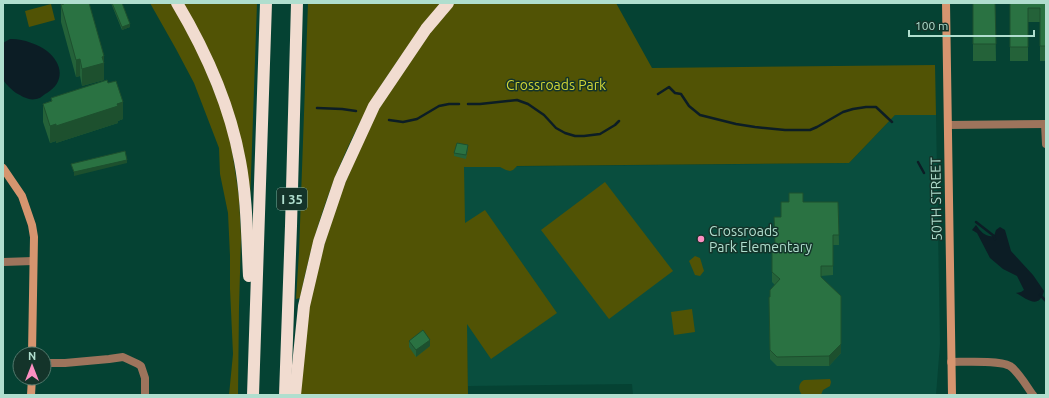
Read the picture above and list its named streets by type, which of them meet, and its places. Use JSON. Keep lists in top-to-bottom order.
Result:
{
  "streets": {
    "highway": ["I 35"],
    "main road": ["50TH STREET"]
  },
  "parks": ["Crossroads Park"],
  "places": ["Crossroads Park Elementary"],
  "scale_bar": "100 m",
  "north": "top"
}
